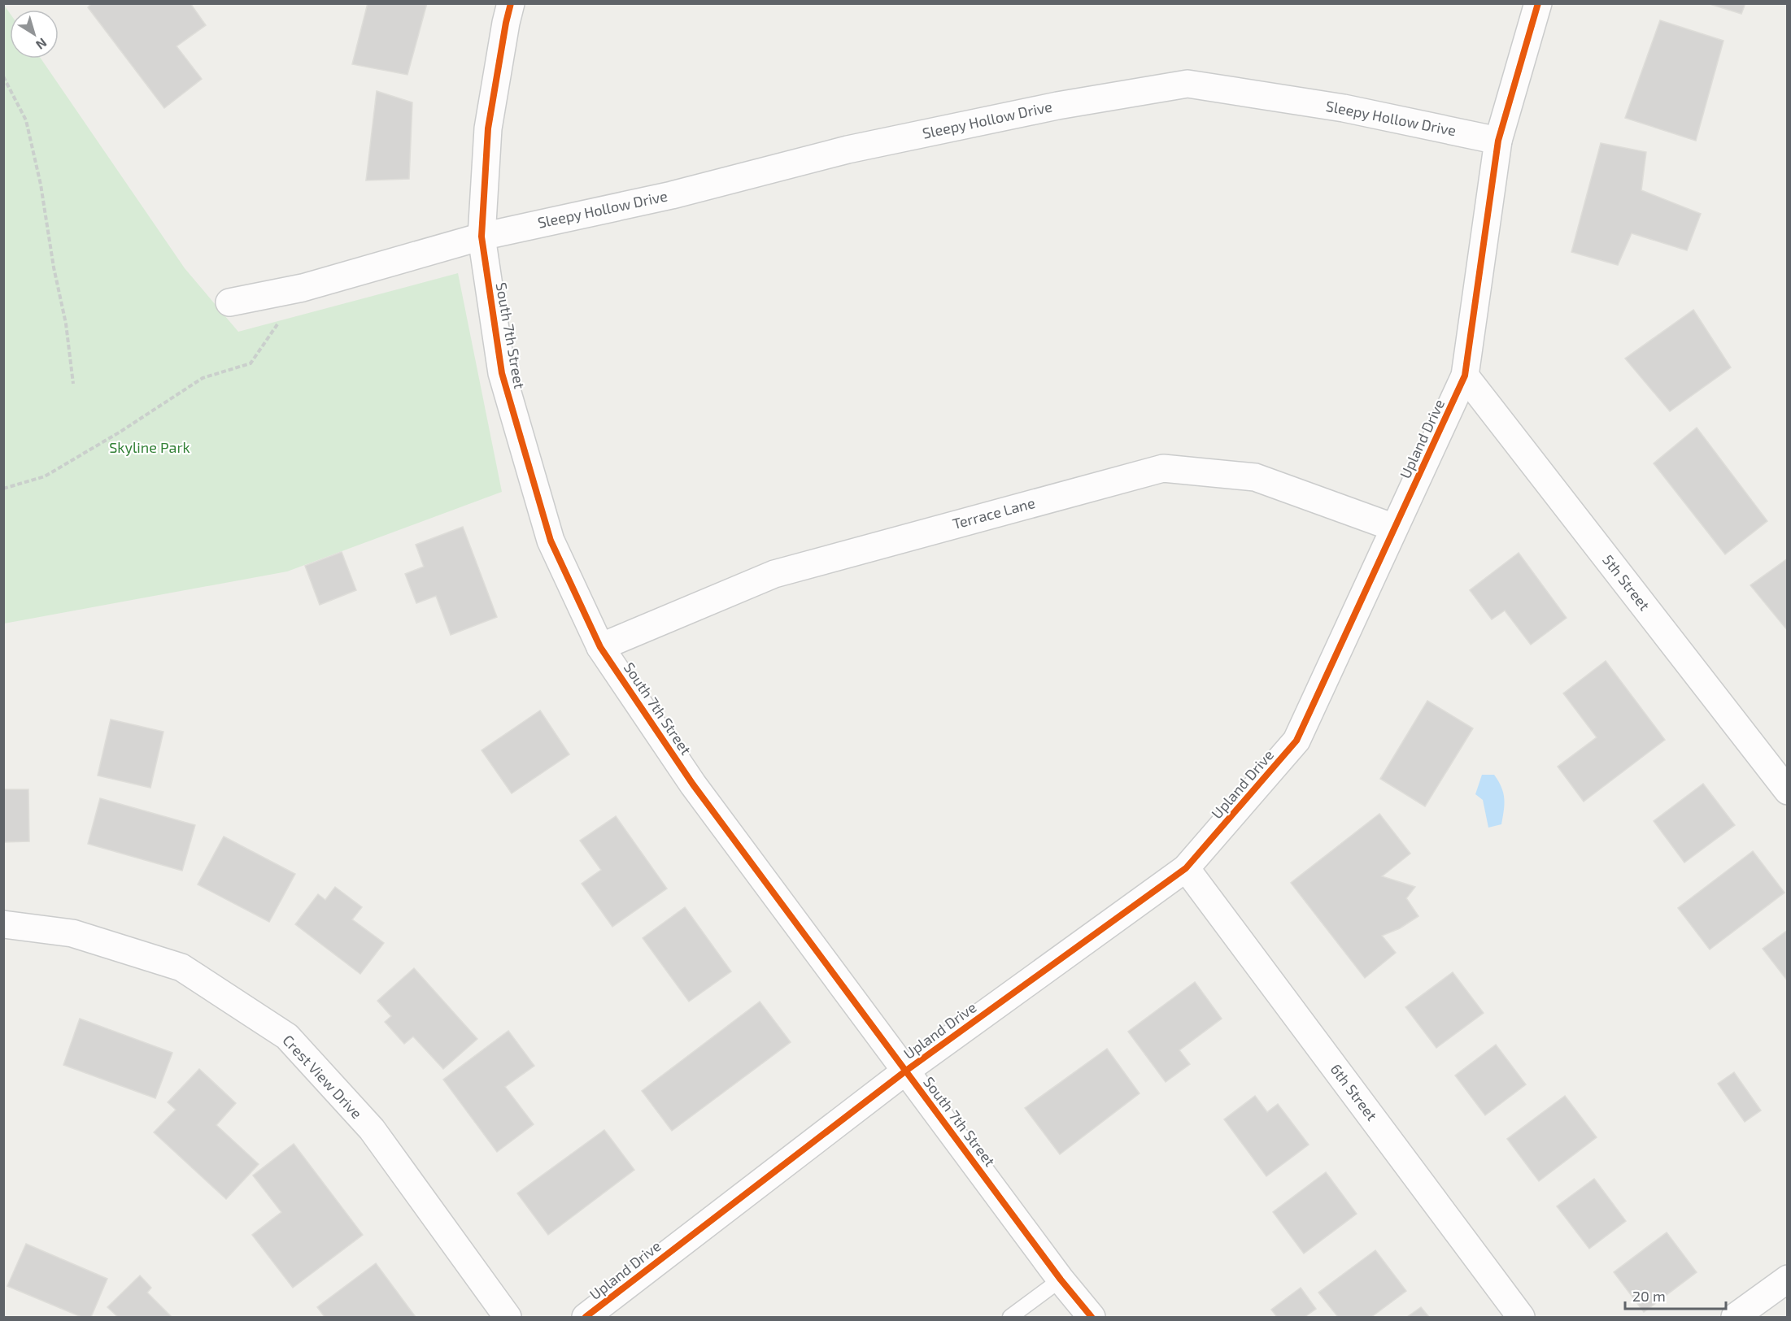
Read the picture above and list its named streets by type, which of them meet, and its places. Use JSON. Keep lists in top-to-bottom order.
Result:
{
  "streets": {
    "street": [
      "Sleepy Hollow Drive",
      "South 7th Street",
      "Upland Drive",
      "Terrace Lane",
      "5th Street",
      "Crest View Drive",
      "6th Street"
    ]
  },
  "crossings": [
    ["Sleepy Hollow Drive", "South 7th Street"],
    ["Sleepy Hollow Drive", "Upland Drive"],
    ["South 7th Street", "Upland Drive"],
    ["South 7th Street", "Terrace Lane"],
    ["Upland Drive", "Terrace Lane"],
    ["Upland Drive", "5th Street"],
    ["Upland Drive", "6th Street"]
  ],
  "parks": ["Skyline Park"],
  "scale_bar": "20 m",
  "north": "bottom right"
}
